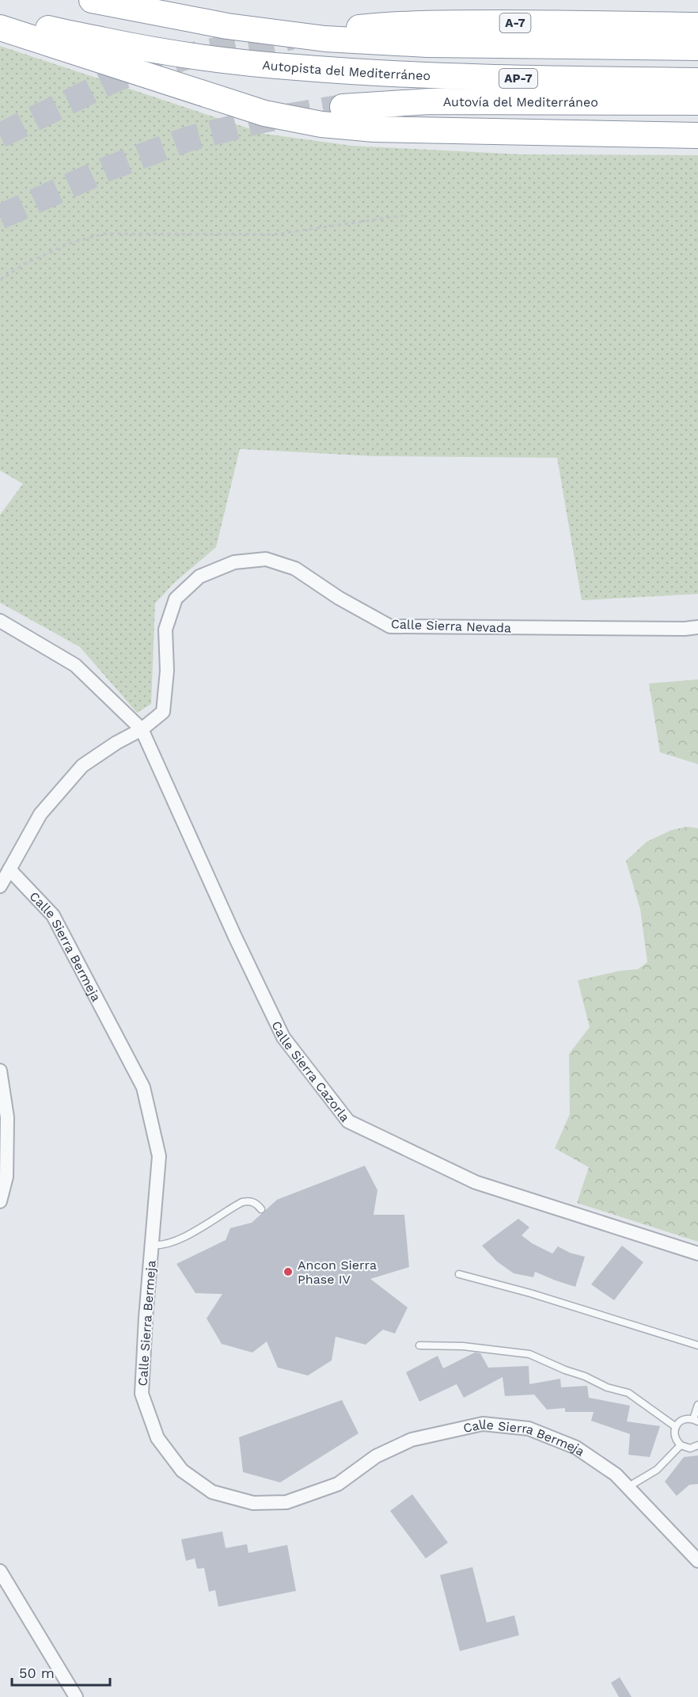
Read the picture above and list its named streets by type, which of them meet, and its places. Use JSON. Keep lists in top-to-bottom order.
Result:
{
  "streets": {
    "highway": [
      "A-7",
      "Autopista del Mediterráneo",
      "AP-7",
      "Autovía del Mediterráneo"
    ],
    "street": ["Calle Sierra Nevada", "Calle Sierra Bermeja", "Calle Sierra Cazorla"]
  },
  "crossings": [
    ["Calle Sierra Nevada", "Calle Sierra Cazorla"]
  ],
  "places": ["Ancon Sierra Phase IV"],
  "scale_bar": "50 m"
}
